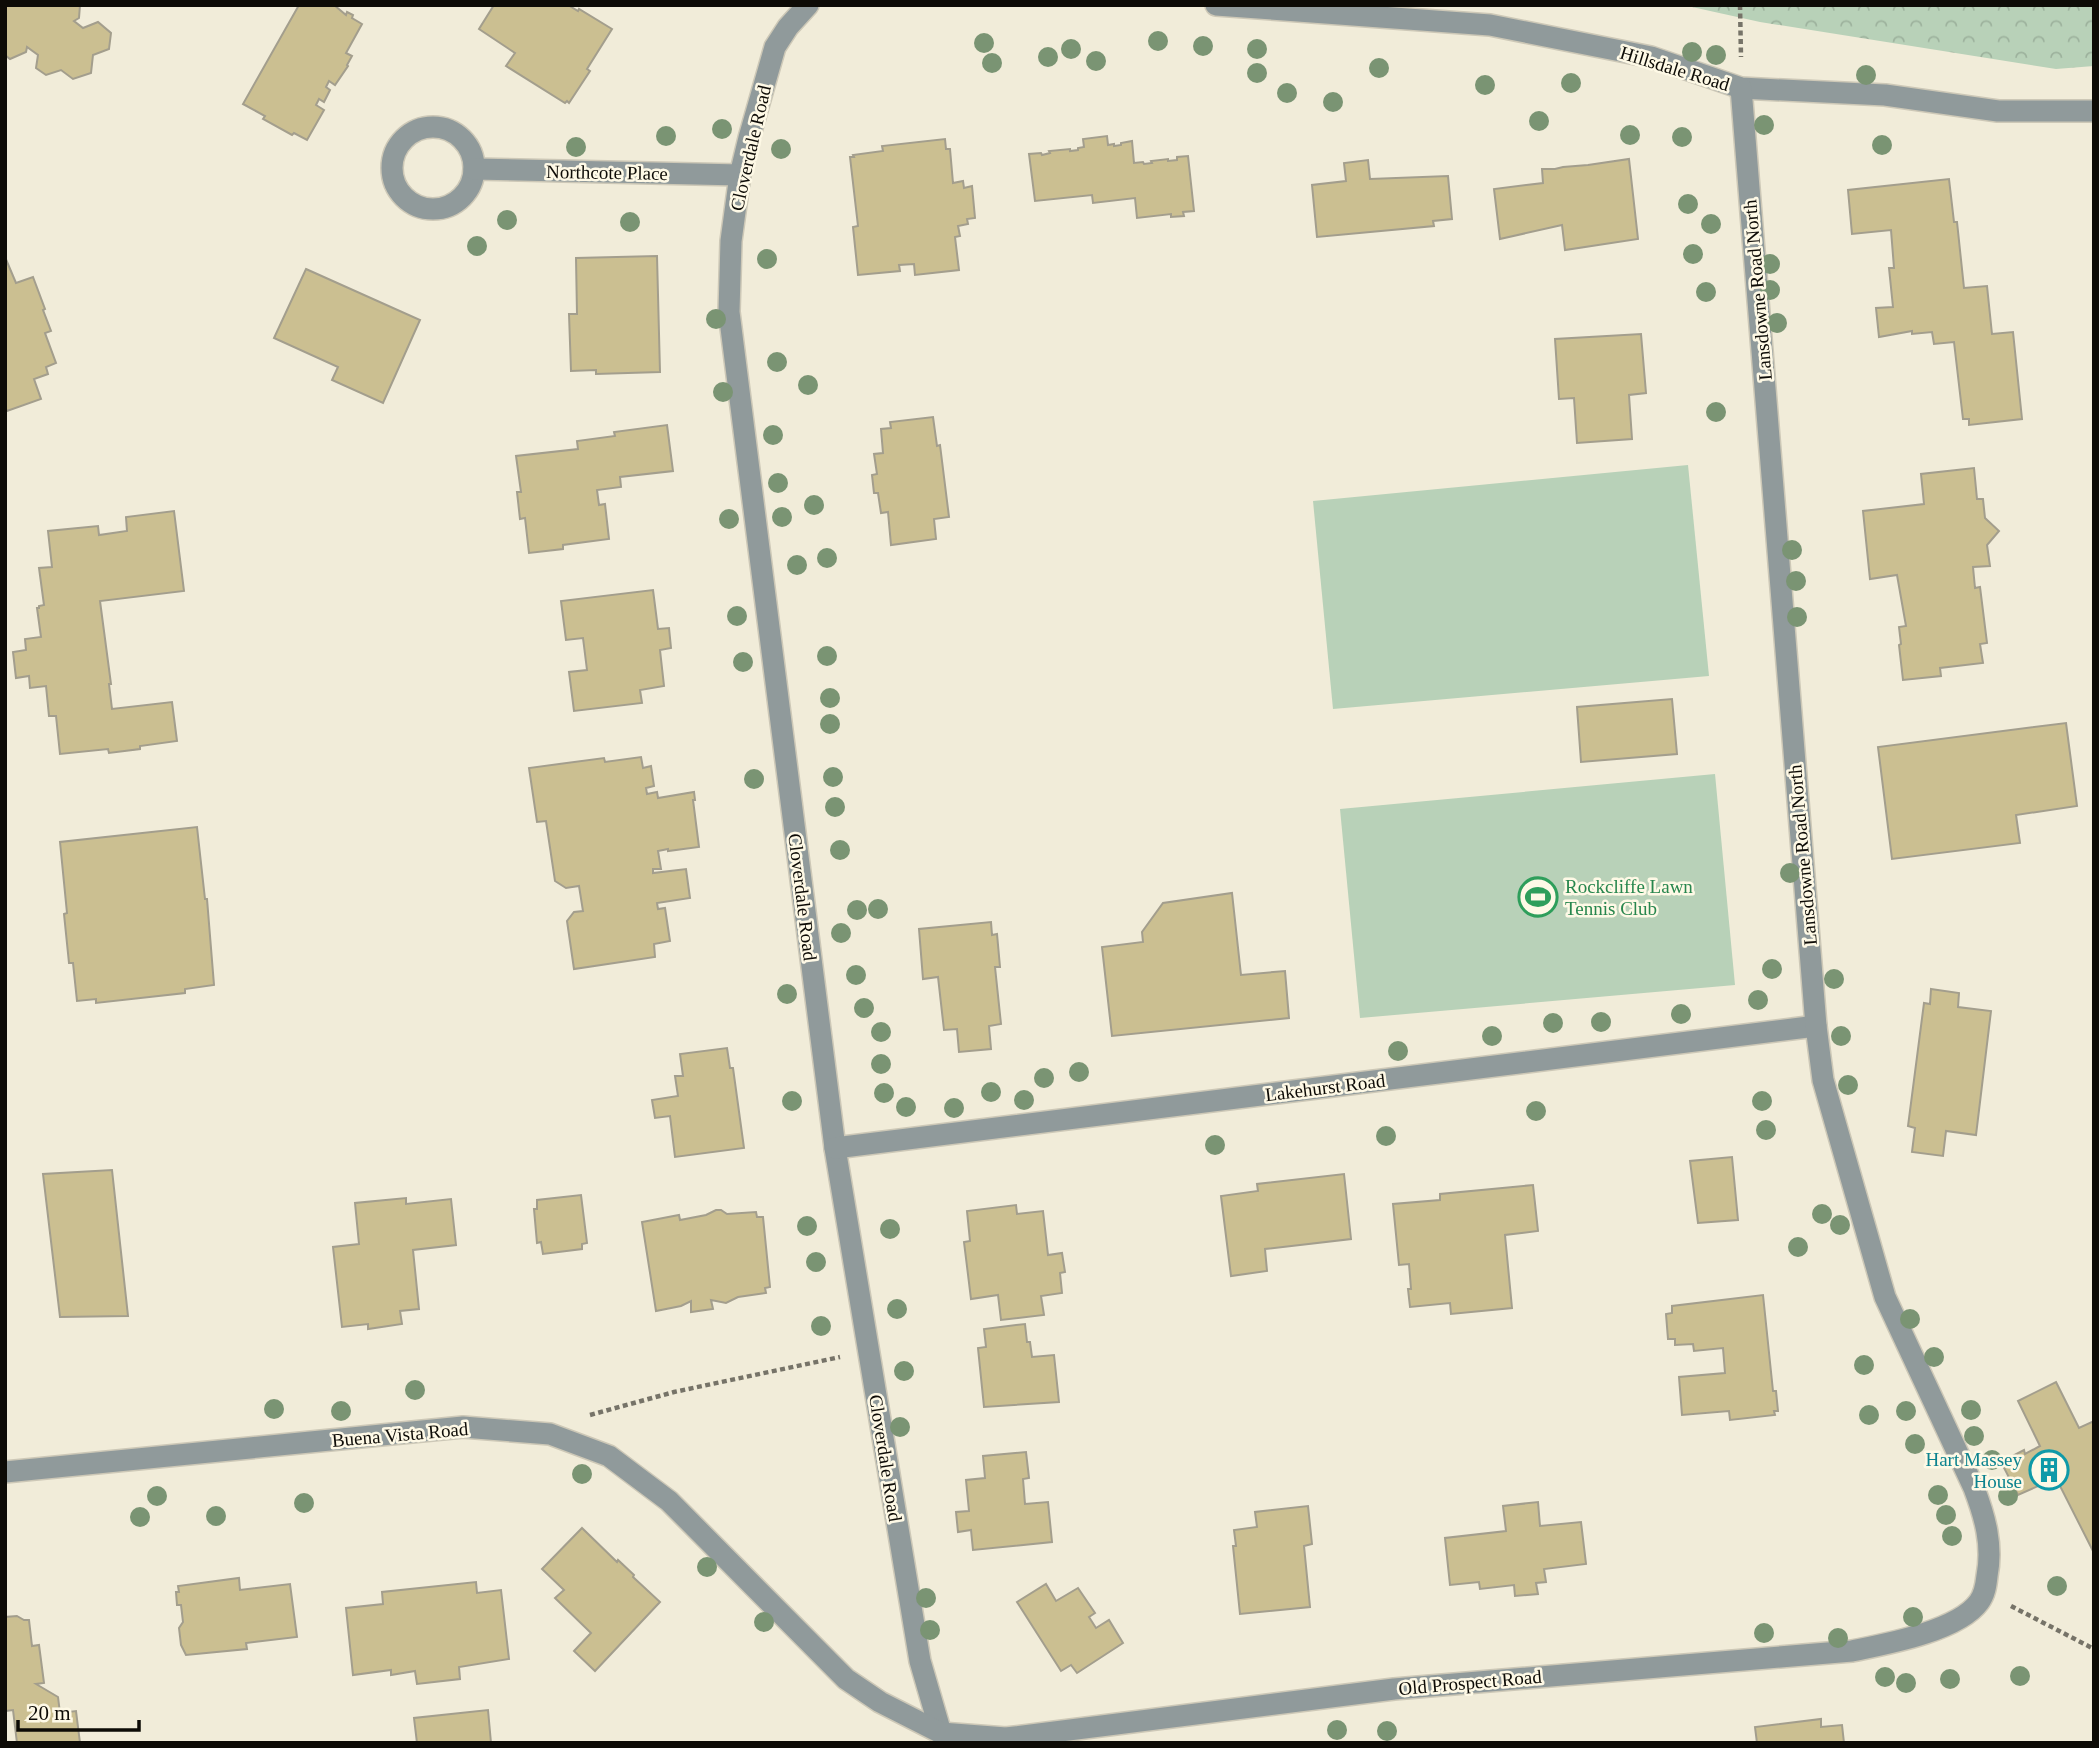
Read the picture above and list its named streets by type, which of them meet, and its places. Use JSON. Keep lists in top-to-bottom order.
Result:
{
  "streets": {
    "street": [
      "Hillsdale Road",
      "Cloverdale Road",
      "Northcote Place",
      "Lansdowne Road North",
      "Lakehurst Road",
      "Buena Vista Road",
      "Old Prospect Road"
    ]
  },
  "crossings": [
    ["Hillsdale Road", "Lansdowne Road North"],
    ["Cloverdale Road", "Northcote Place"],
    ["Cloverdale Road", "Lakehurst Road"],
    ["Cloverdale Road", "Buena Vista Road"],
    ["Cloverdale Road", "Old Prospect Road"],
    ["Lansdowne Road North", "Lakehurst Road"],
    ["Lansdowne Road North", "Old Prospect Road"],
    ["Buena Vista Road", "Old Prospect Road"]
  ],
  "places": {
    "sports": ["Rockcliffe Lawn Tennis Club"],
    "building": ["Hart Massey House"]
  },
  "scale_bar": "20 m"
}
